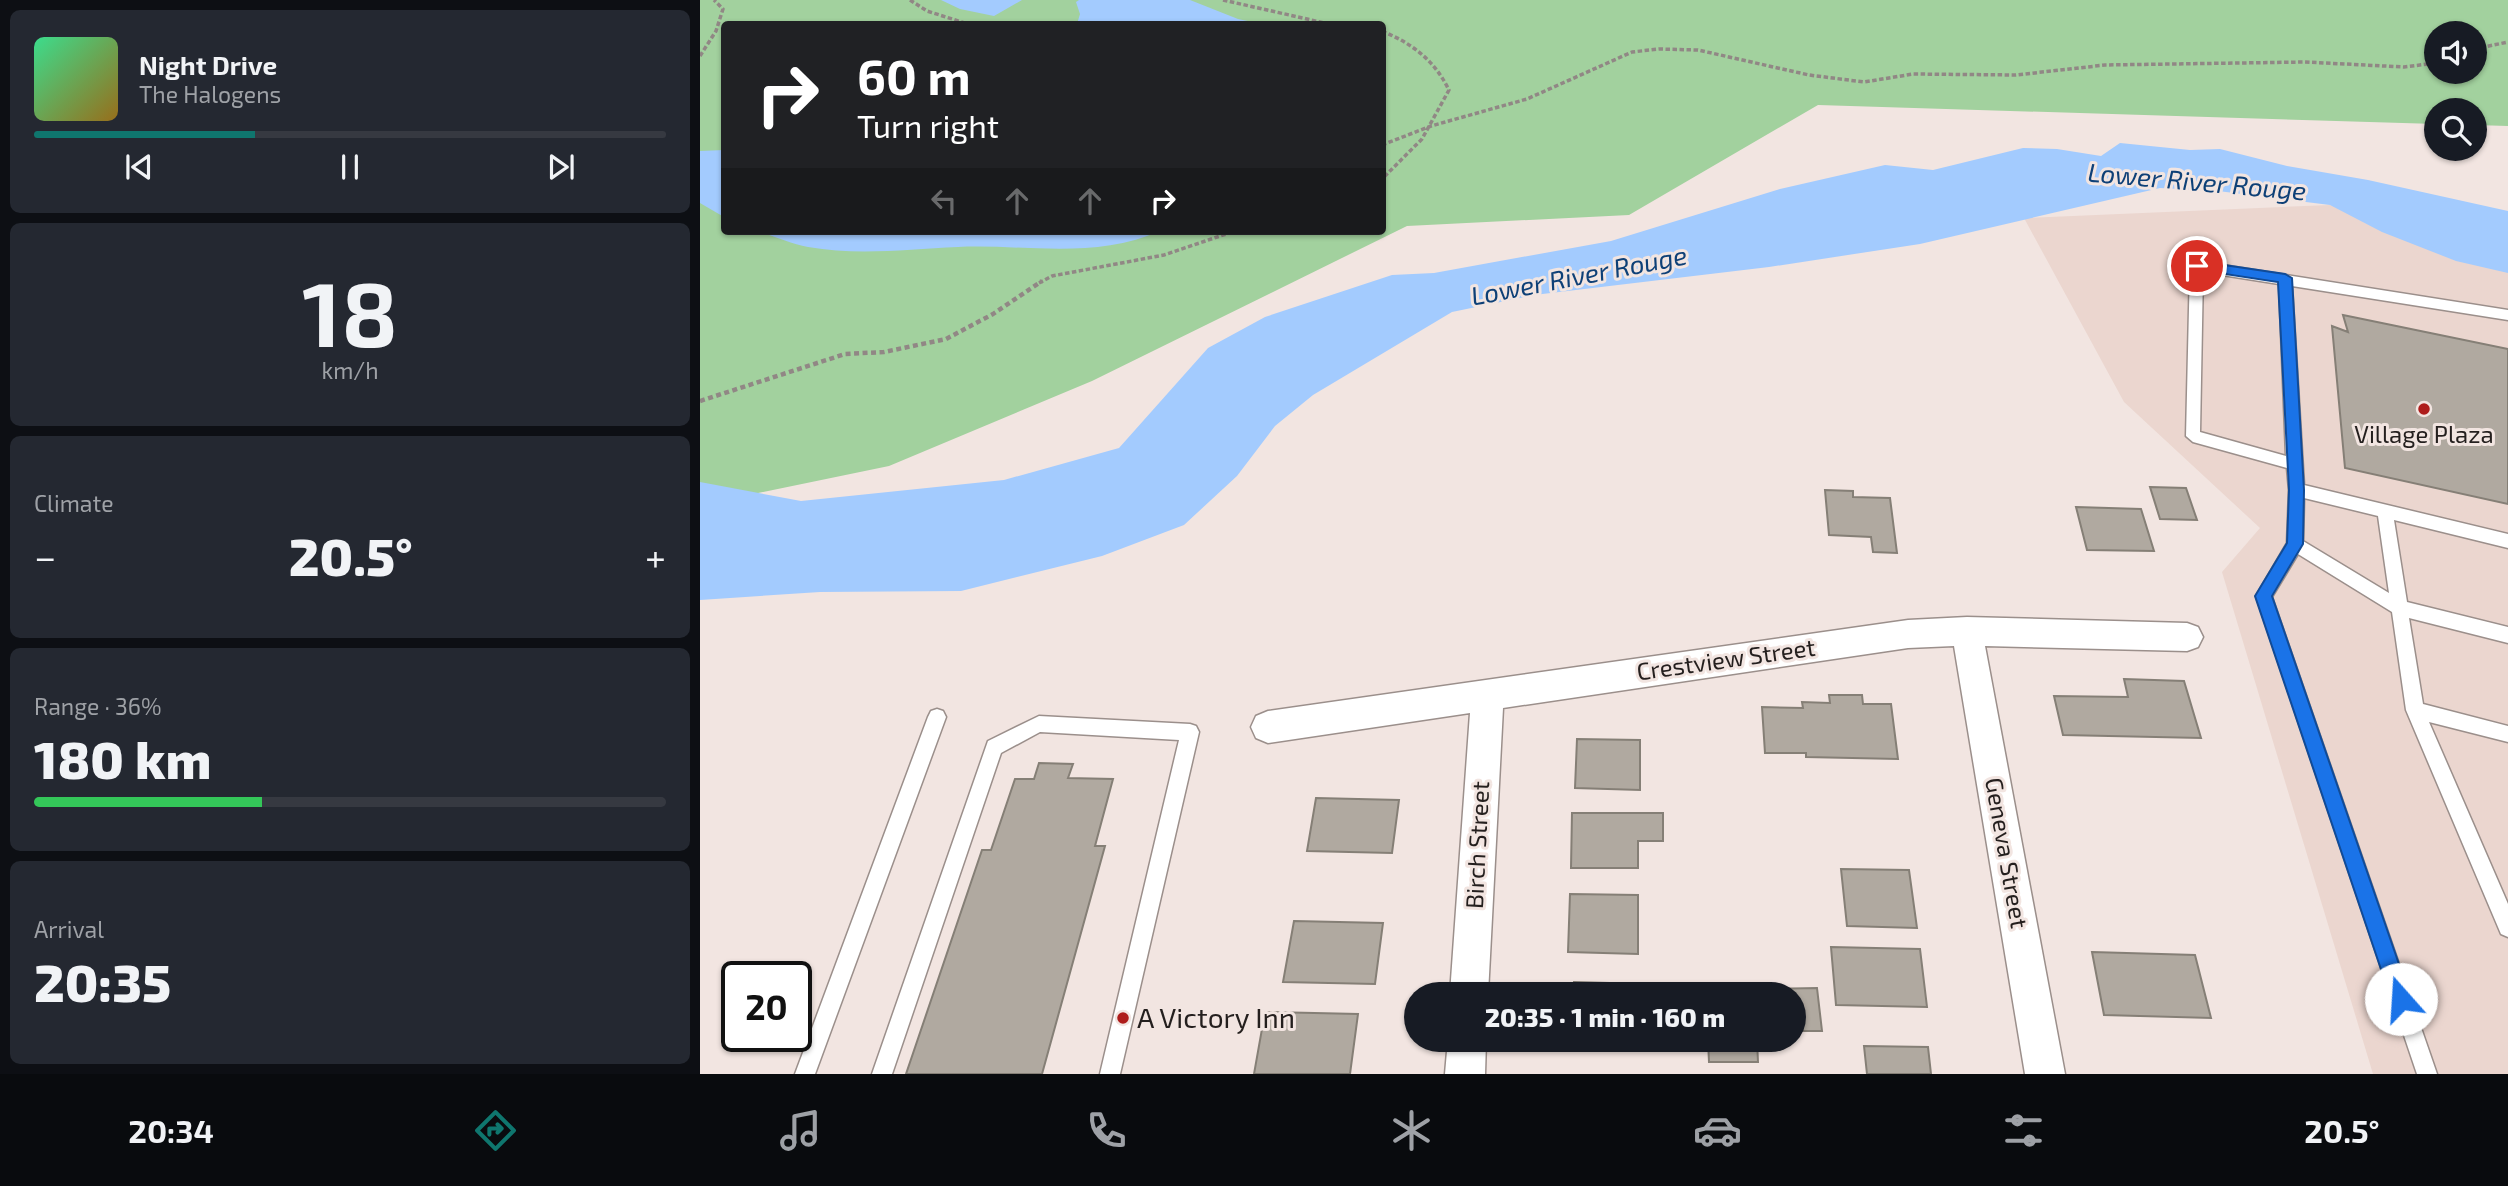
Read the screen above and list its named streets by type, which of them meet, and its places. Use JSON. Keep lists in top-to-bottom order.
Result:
{
  "streets": {
    "street": ["Crestview Street", "Birch Street", "Geneva Street"]
  },
  "crossings": [
    ["Crestview Street", "Birch Street"],
    ["Crestview Street", "Geneva Street"]
  ],
  "water": ["Lower River Rouge"],
  "places": ["Village Plaza", "A Victory Inn"],
  "page": {
    "turn": ["60 m", "Turn right"],
    "song": ["Night Drive", "The Halogens"],
    "tile": [
      ["18", "km/h"],
      "Climate",
      ["Range · 36%", "180 km"],
      ["Arrival", "20:35"]
    ],
    "heat": ["−", "20.5°", "+"],
    "limit": "20",
    "trip": "20:35 · 1 min · 160 m",
    "tabs": ["20:34", "20.5°"]
  }
}
